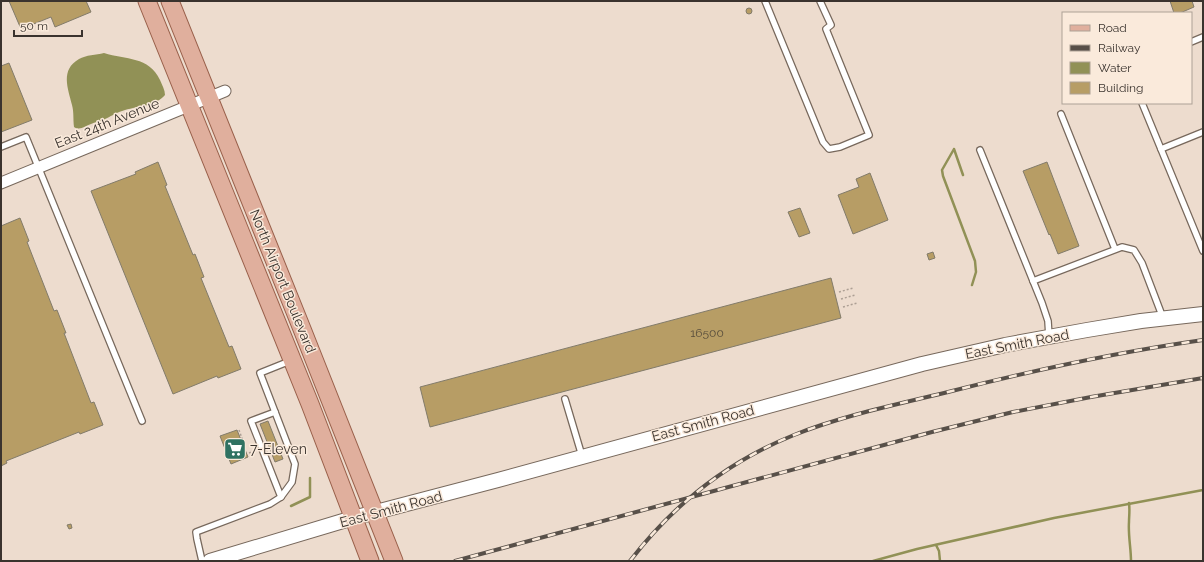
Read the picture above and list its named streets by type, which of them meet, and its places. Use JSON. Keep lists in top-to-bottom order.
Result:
{
  "streets": {
    "main road": ["North Airport Boulevard"],
    "street": ["East 24th Avenue", "East Smith Road"]
  },
  "crossings": [
    ["East 24th Avenue", "North Airport Boulevard"],
    ["North Airport Boulevard", "East Smith Road"]
  ],
  "places": {
    "supermarket": ["7-Eleven"]
  },
  "house_numbers": ["16500"],
  "legend": [
    "Road",
    "Railway",
    "Water",
    "Building"
  ],
  "scale_bar": "50 m"
}
